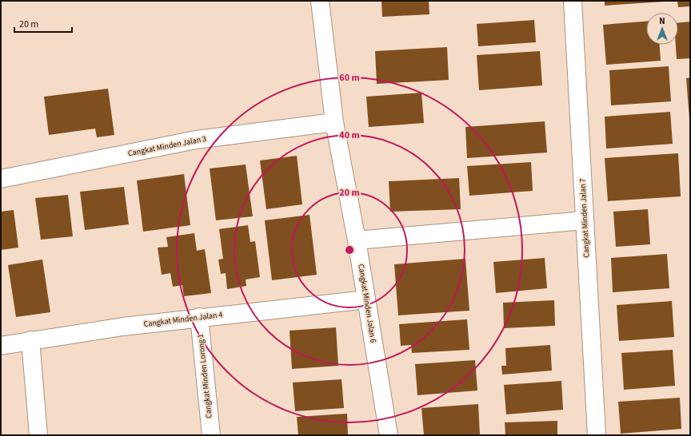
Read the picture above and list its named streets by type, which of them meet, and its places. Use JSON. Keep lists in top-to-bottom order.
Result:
{
  "streets": {
    "street": [
      "Cangkat Minden Jalan 3",
      "Cangkat Minden Jalan 7",
      "Cangkat Minden Jalan 6",
      "Cangkat Minden Jalan 4",
      "Cangkat Minden Lorong 1"
    ]
  },
  "crossings": [
    ["Cangkat Minden Jalan 3", "Cangkat Minden Jalan 6"],
    ["Cangkat Minden Jalan 6", "Cangkat Minden Jalan 4"],
    ["Cangkat Minden Jalan 4", "Cangkat Minden Lorong 1"]
  ],
  "scale_bar": "20 m",
  "north": "top",
  "rings": ["60 m", "40 m", "20 m"]
}
